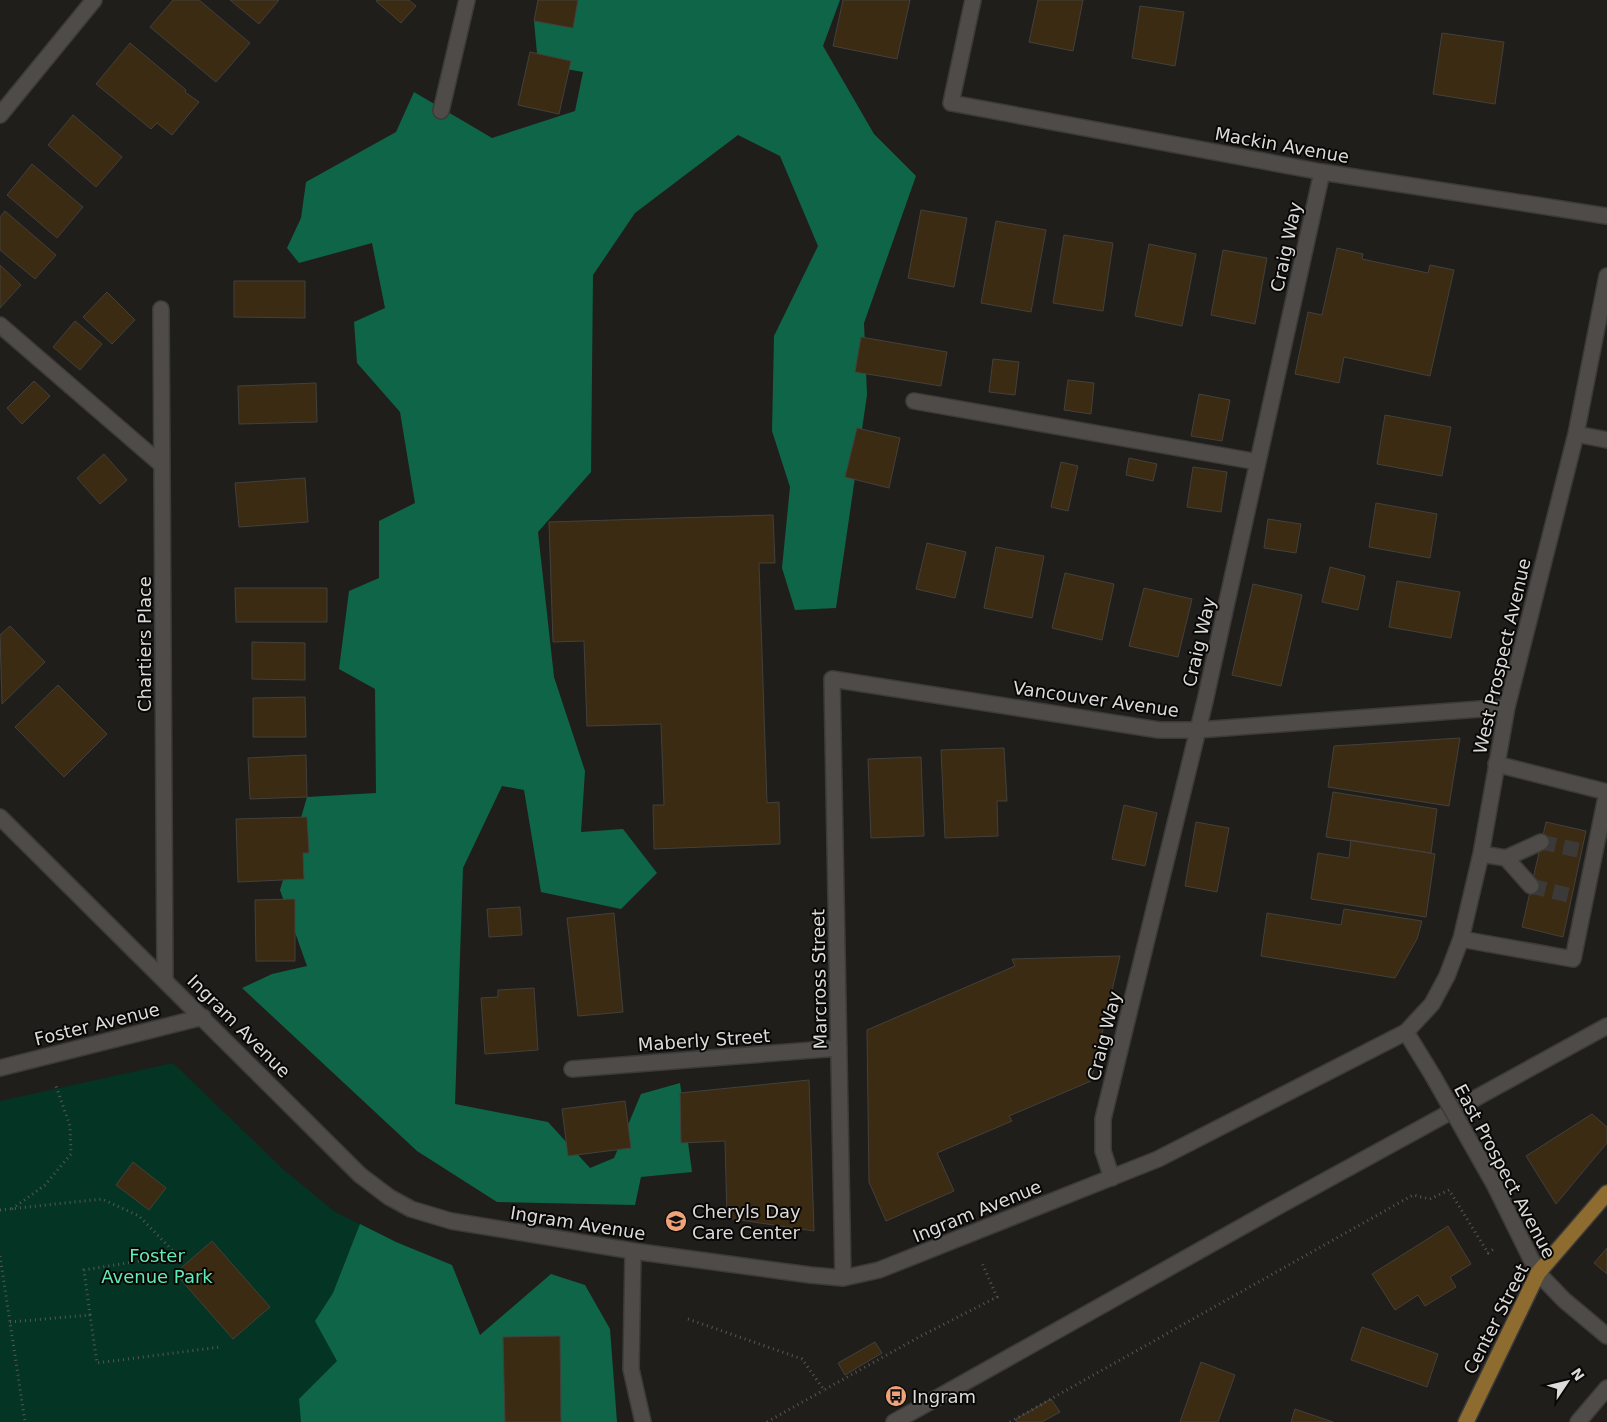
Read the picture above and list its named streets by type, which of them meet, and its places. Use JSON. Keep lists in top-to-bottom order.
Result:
{
  "streets": {
    "main road": ["Center Street"],
    "street": [
      "Mackin Avenue",
      "Craig Way",
      "Chartiers Place",
      "West Prospect Avenue",
      "Vancouver Avenue",
      "Marcross Street",
      "Foster Avenue",
      "Ingram Avenue",
      "Maberly Street",
      "East Prospect Avenue"
    ]
  },
  "crossings": [
    ["Mackin Avenue", "Craig Way"],
    ["Craig Way", "Vancouver Avenue"],
    ["Craig Way", "Ingram Avenue"],
    ["Chartiers Place", "Ingram Avenue"],
    ["West Prospect Avenue", "Vancouver Avenue"],
    ["West Prospect Avenue", "Ingram Avenue"],
    ["West Prospect Avenue", "East Prospect Avenue"],
    ["Vancouver Avenue", "Marcross Street"],
    ["Marcross Street", "Ingram Avenue"],
    ["Marcross Street", "Maberly Street"],
    ["Foster Avenue", "Ingram Avenue"],
    ["Ingram Avenue", "East Prospect Avenue"],
    ["East Prospect Avenue", "Center Street"]
  ],
  "parks": ["Foster Avenue Park"],
  "places": {
    "school or university": ["Cheryls Day Care Center"],
    "bus stop": ["Ingram"]
  },
  "north": "top right"
}
